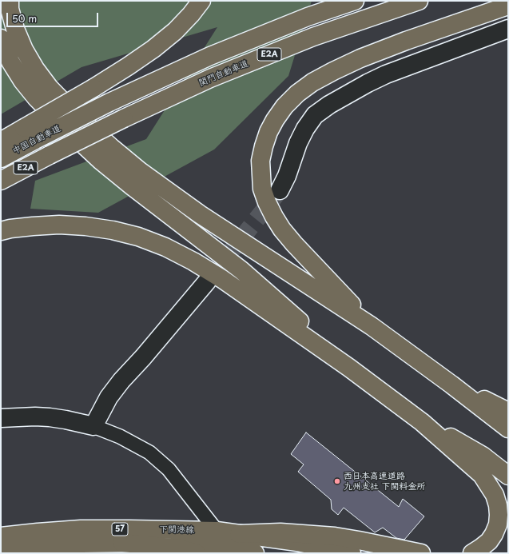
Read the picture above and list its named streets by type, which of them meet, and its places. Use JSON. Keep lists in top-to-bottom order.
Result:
{
  "streets": {
    "main road": [
      "E2A",
      "関門自動車道",
      "中国自動車道",
      "57",
      "下関港線"
    ]
  },
  "places": ["西日本高速道路 九州支社 下関料金所"],
  "scale_bar": "50 m"
}
